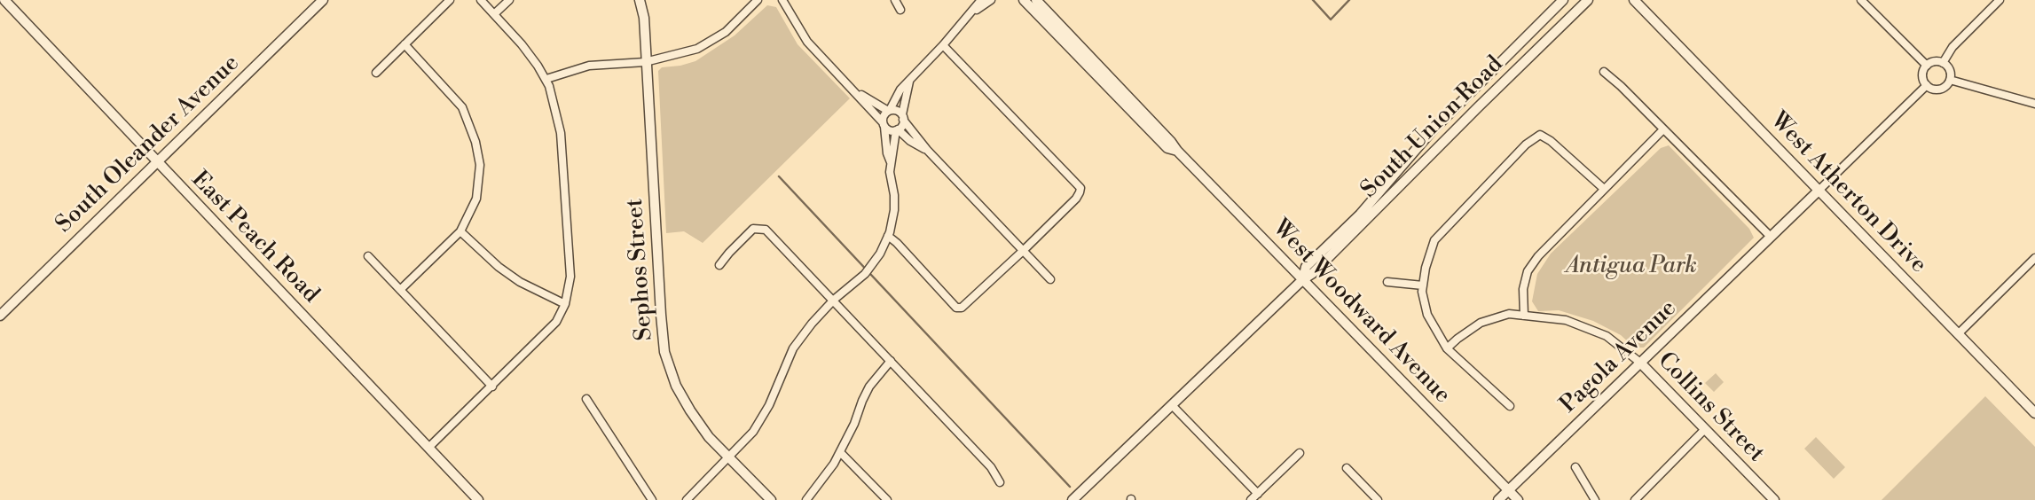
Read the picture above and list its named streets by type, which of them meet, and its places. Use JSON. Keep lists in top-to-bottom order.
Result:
{
  "streets": {
    "street": [
      "South Union Road",
      "South Oleander Avenue",
      "West Atherton Drive",
      "East Peach Road",
      "Sephos Street",
      "West Woodward Avenue",
      "Pagola Avenue",
      "Collins Street"
    ]
  },
  "crossings": [
    ["South Union Road", "West Woodward Avenue"],
    ["South Oleander Avenue", "East Peach Road"],
    ["West Atherton Drive", "Pagola Avenue"],
    ["West Woodward Avenue", "Pagola Avenue"],
    ["Pagola Avenue", "Collins Street"]
  ],
  "parks": ["Antigua Park"]
}
